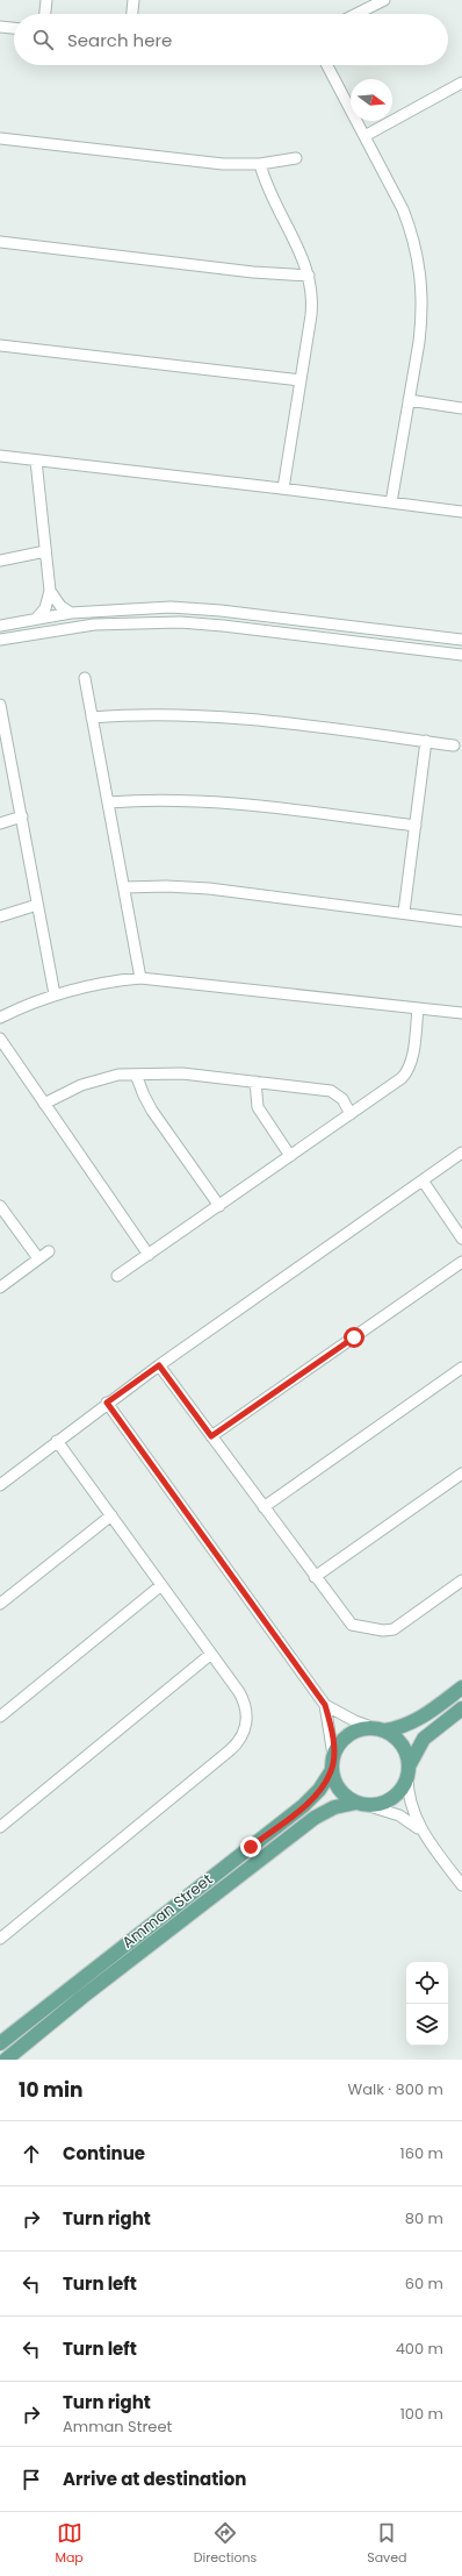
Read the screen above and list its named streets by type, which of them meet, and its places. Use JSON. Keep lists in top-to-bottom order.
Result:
{
  "streets": {
    "main road": ["Amman Street"]
  },
  "north": "right",
  "page": {
    "search": "Search here",
    "heading": ["10 min", "Walk · 800 m"],
    "list": [
      ["Continue", "160 m"],
      ["Turn right", "80 m"],
      ["Turn left", "60 m"],
      ["Turn left", "400 m"],
      ["Turn right", "Amman Street", "100 m"],
      "Arrive at destination"
    ],
    "nav": ["Map", "Directions", "Saved"]
  }
}
